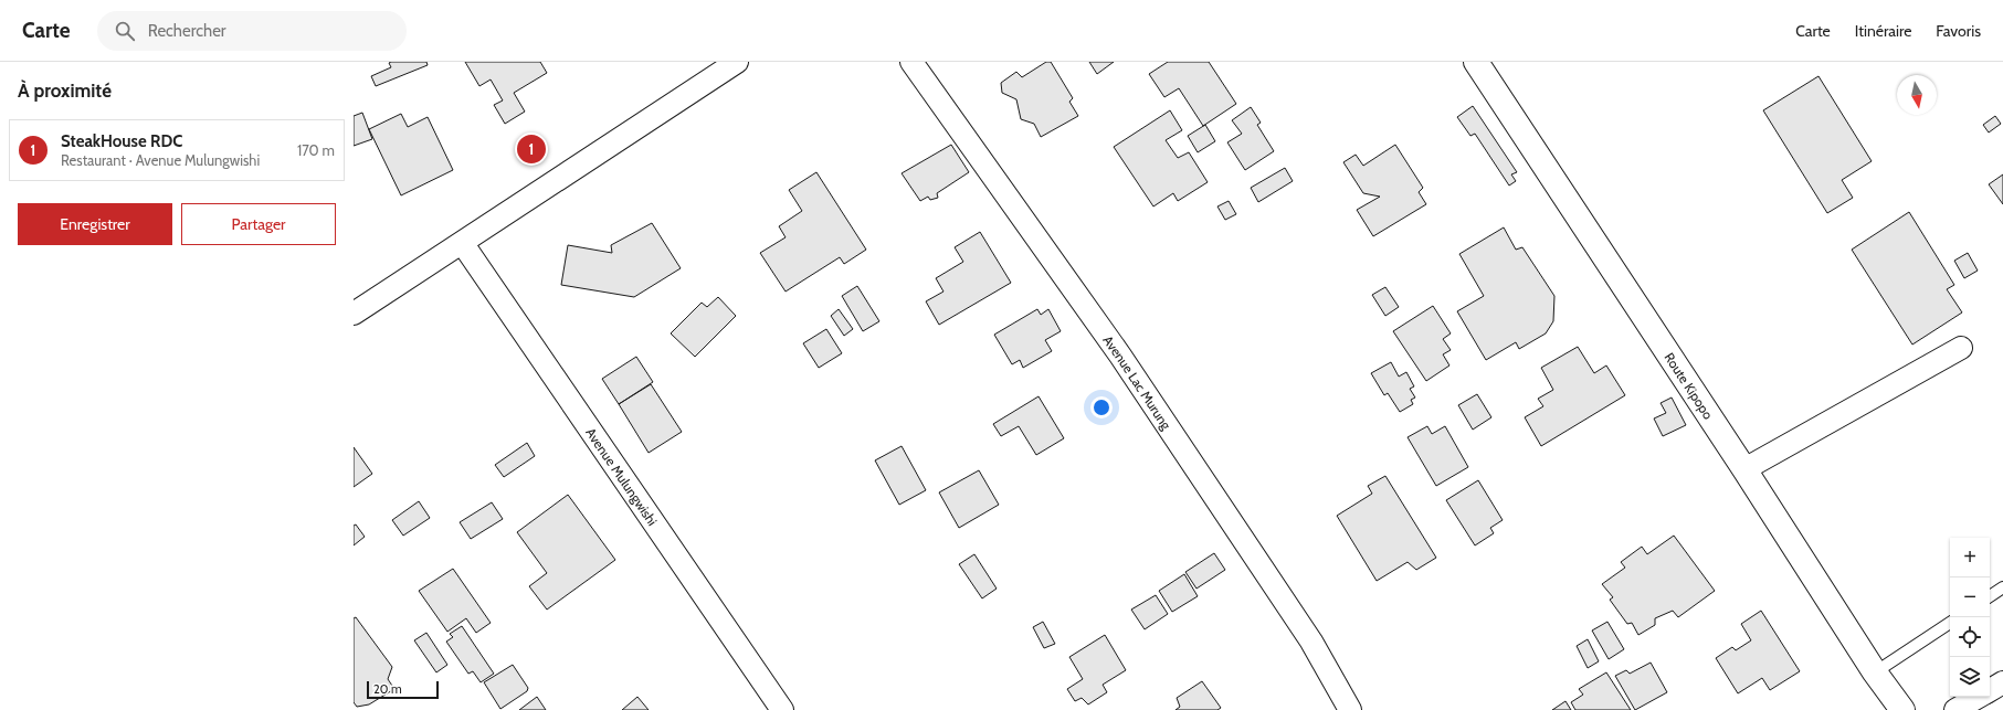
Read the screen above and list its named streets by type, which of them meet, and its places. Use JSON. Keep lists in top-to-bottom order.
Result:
{
  "streets": {
    "main road": ["Route Kipopo"],
    "street": ["Avenue Lac Murung", "Avenue Mulungwishi"]
  },
  "scale_bar": "20 m",
  "north": "bottom",
  "page": {
    "header": "Carte",
    "search": "Rechercher",
    "nav": ["Carte", "Itinéraire", "Favoris"],
    "heading": "À proximité",
    "list": [
      {
        "mark": "1",
        "name": "SteakHouse RDC",
        "note": "Restaurant · Avenue Mulungwishi",
        "value": "170 m"
      }
    ],
    "pins": "1",
    "buttons": ["Enregistrer", "Partager"],
    "map_buttons": ["+", "−"],
    "scale": "20 m"
  }
}
